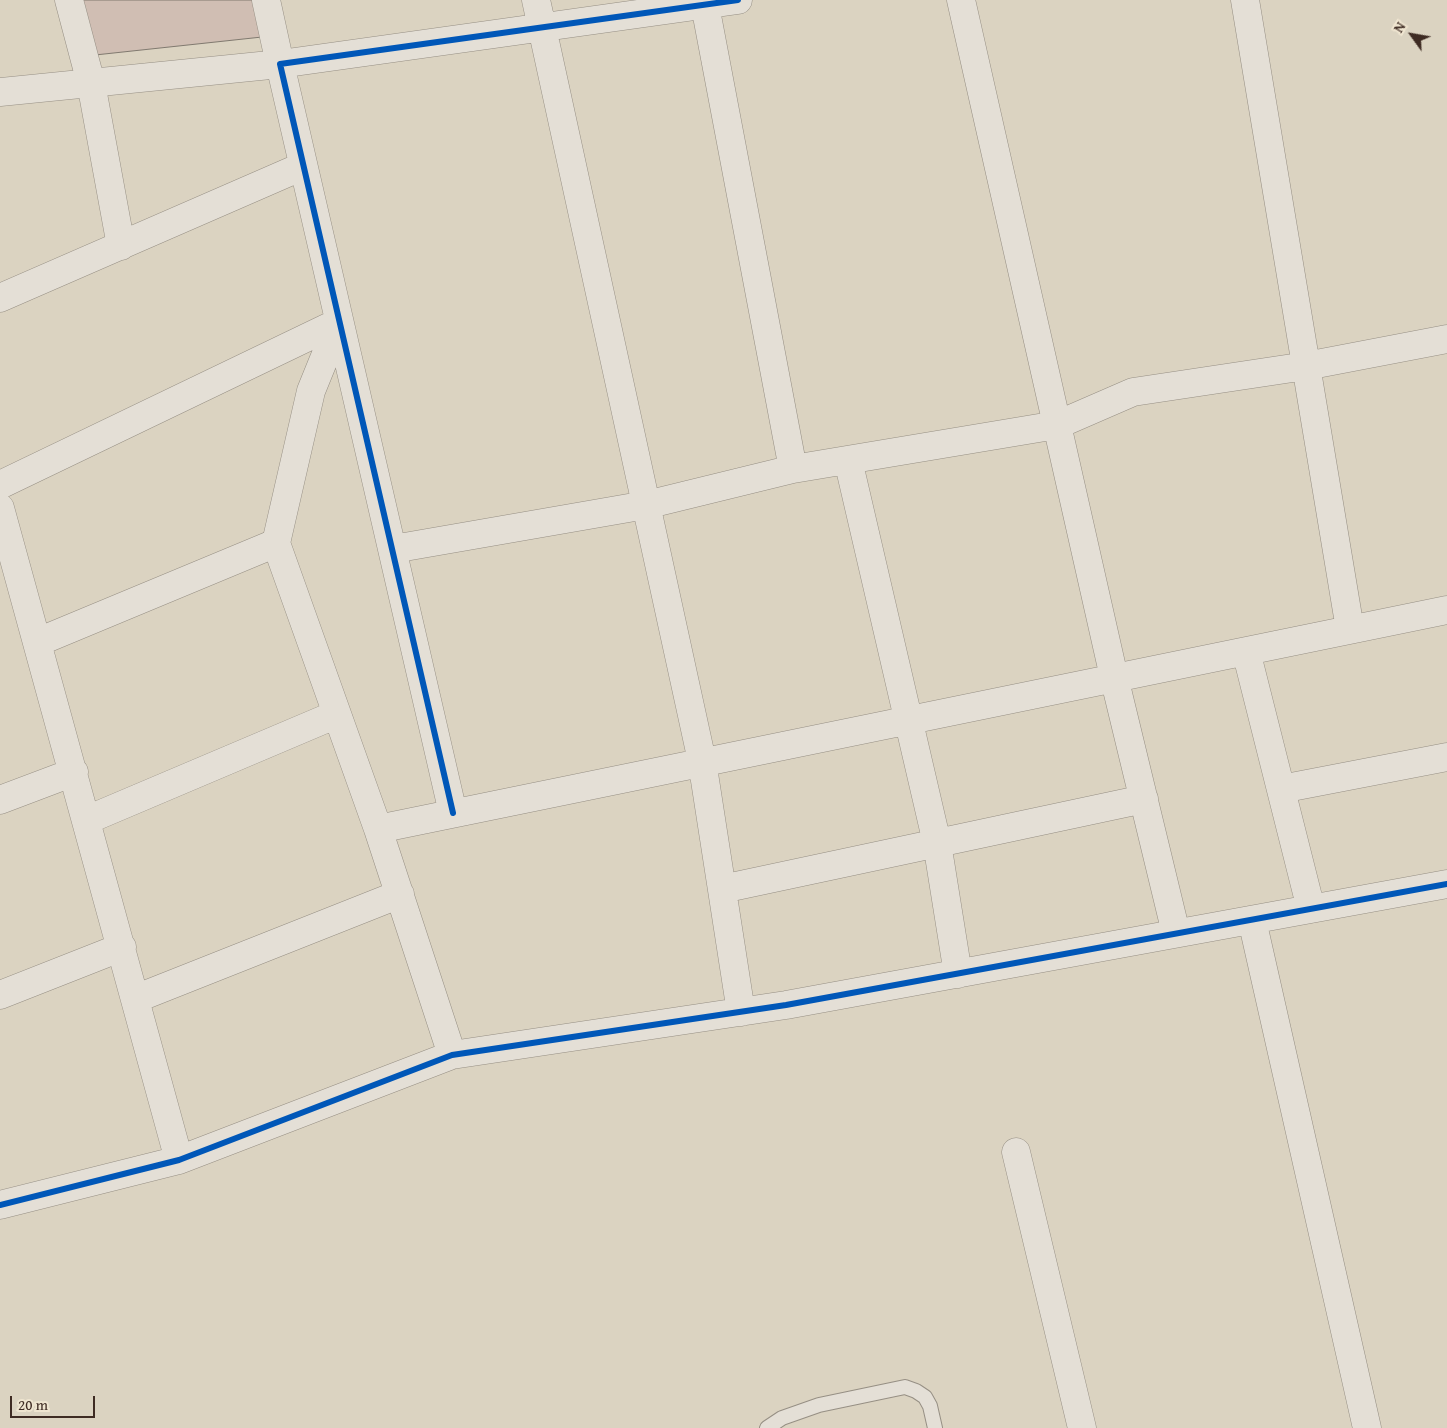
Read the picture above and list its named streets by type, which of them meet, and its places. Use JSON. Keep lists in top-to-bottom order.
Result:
{
  "scale_bar": "20 m",
  "north": "top left"
}
